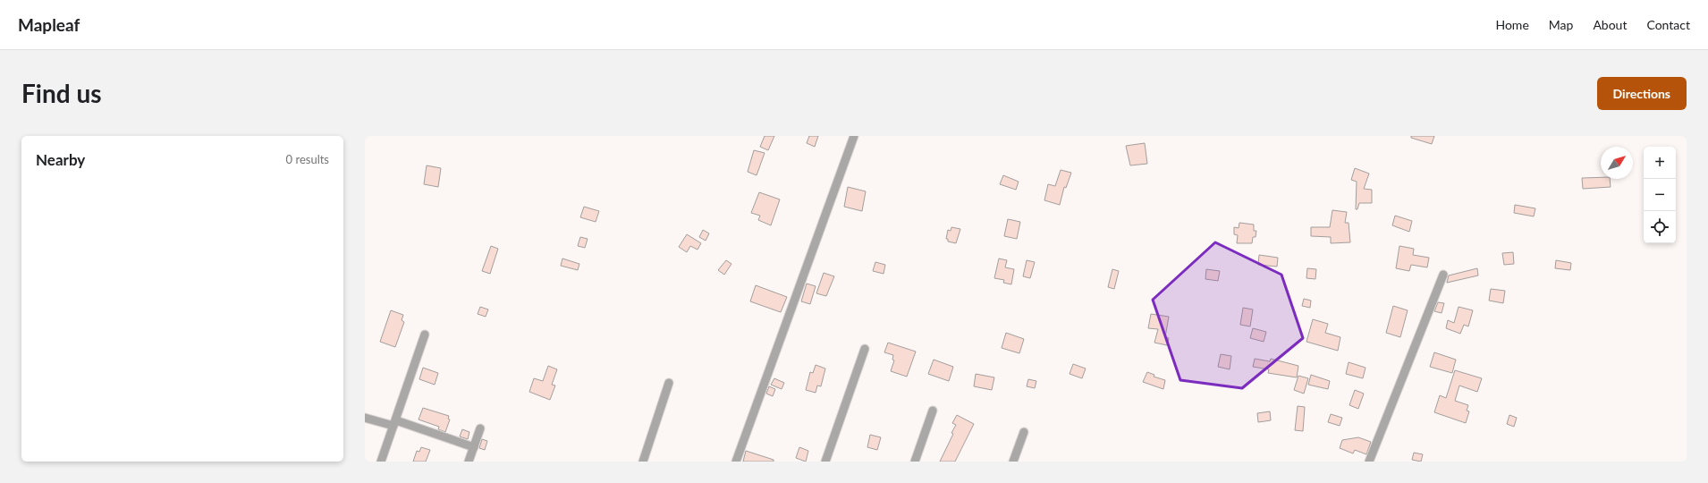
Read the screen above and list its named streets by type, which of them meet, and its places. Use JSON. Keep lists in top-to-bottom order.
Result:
{
  "north": "top right",
  "page": {
    "header": "Mapleaf",
    "nav": [
      "Home",
      "Map",
      "About",
      "Contact"
    ],
    "buttons": "Directions",
    "title": "Find us",
    "heading": ["Nearby", "0 results"],
    "map_buttons": ["+", "−"]
  }
}
